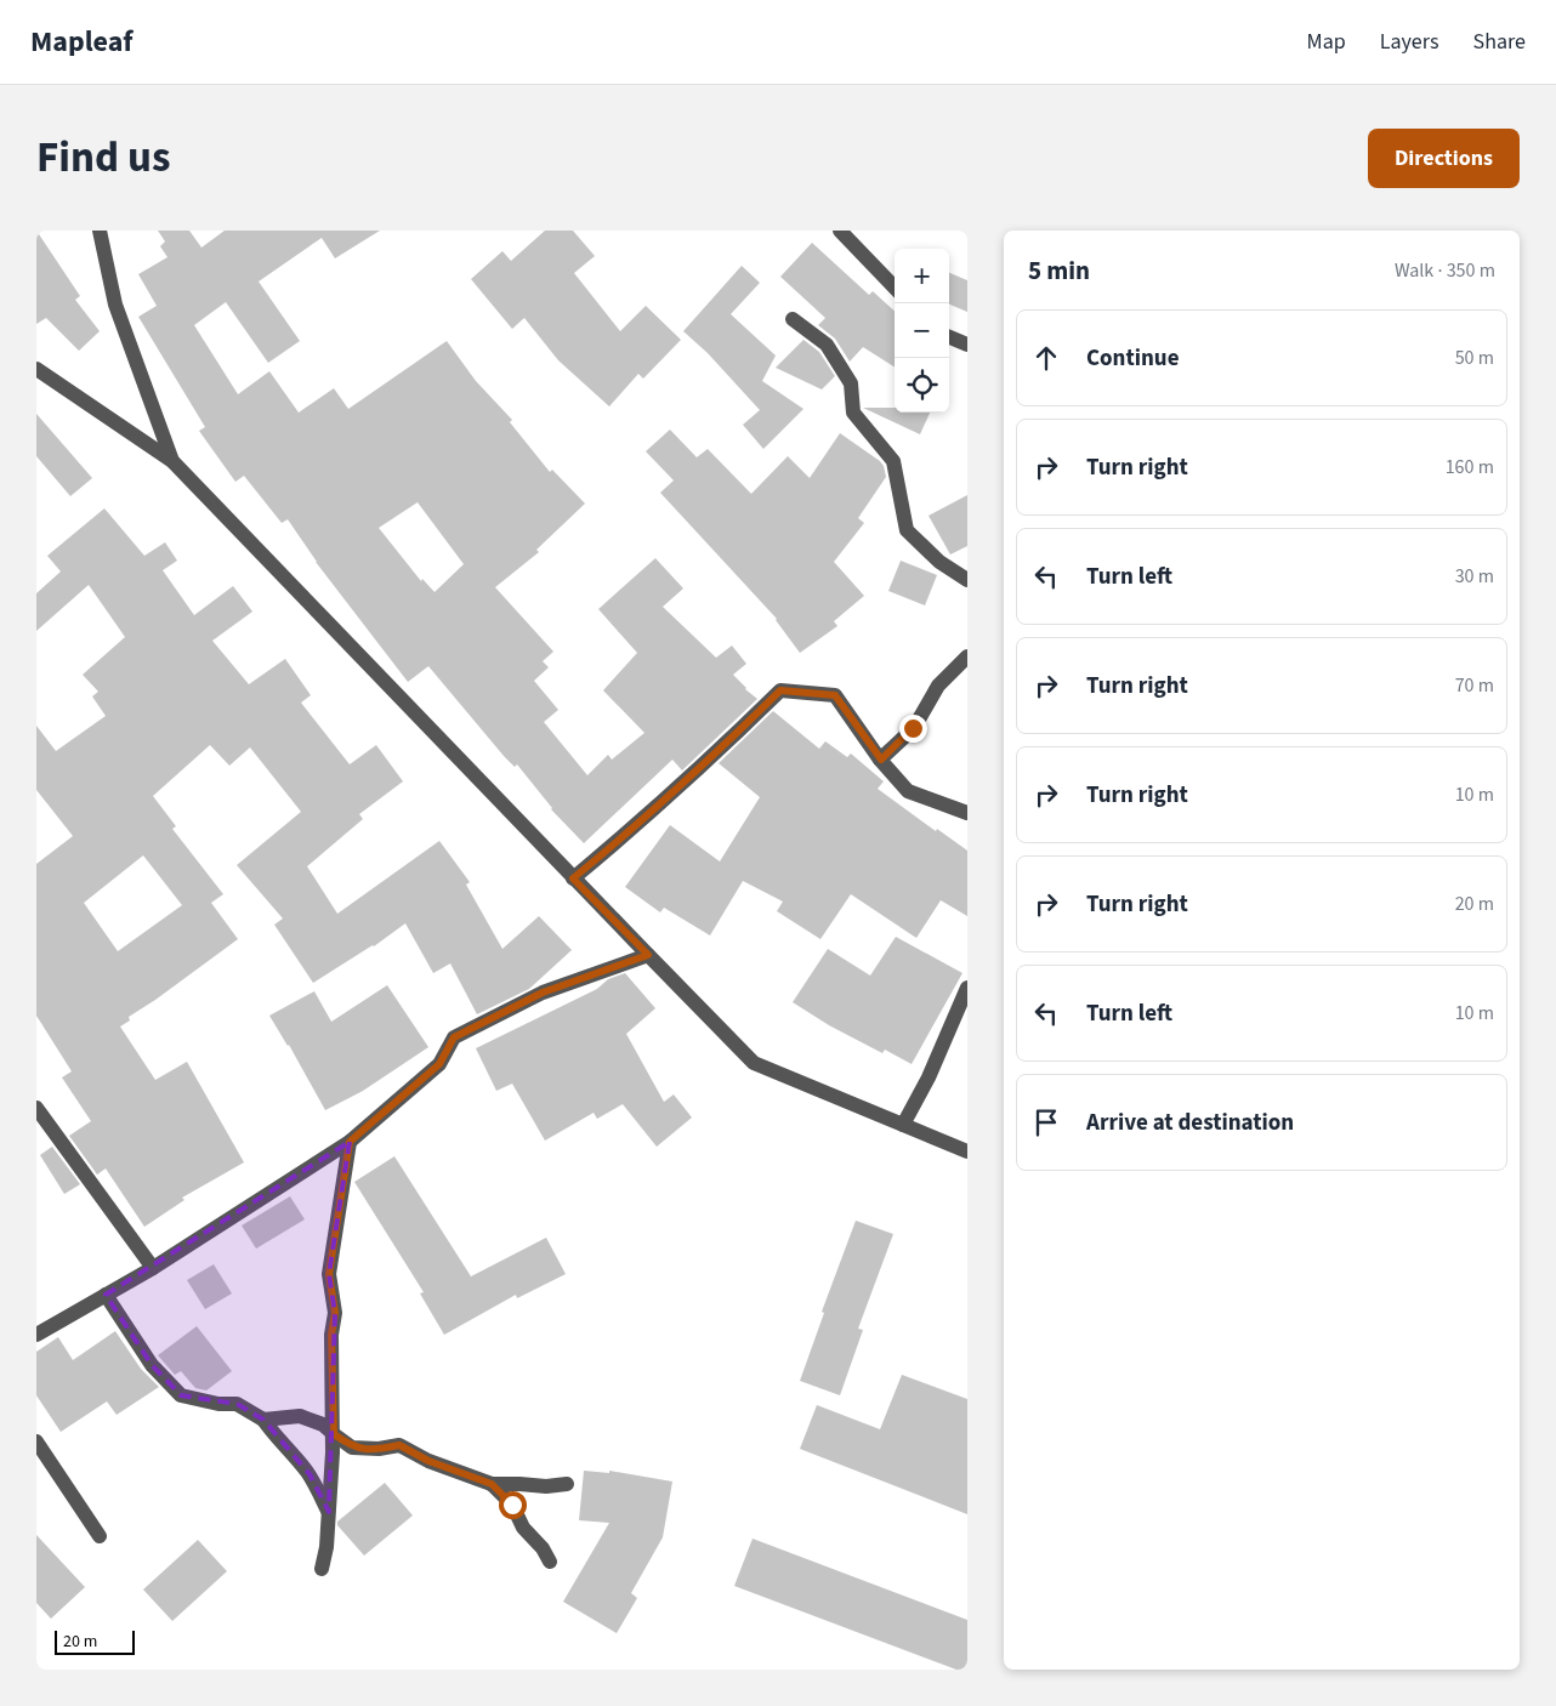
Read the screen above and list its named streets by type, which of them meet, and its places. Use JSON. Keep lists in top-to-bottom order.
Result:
{
  "scale_bar": "20 m",
  "page": {
    "header": "Mapleaf",
    "nav": ["Map", "Layers", "Share"],
    "title": "Find us",
    "buttons": "Directions",
    "heading": ["5 min", "Walk · 350 m"],
    "map_buttons": ["+", "−"],
    "list": [
      ["Continue", "50 m"],
      ["Turn right", "160 m"],
      ["Turn left", "30 m"],
      ["Turn right", "70 m"],
      ["Turn right", "10 m"],
      ["Turn right", "20 m"],
      ["Turn left", "10 m"],
      "Arrive at destination"
    ],
    "scale": "20 m"
  }
}
